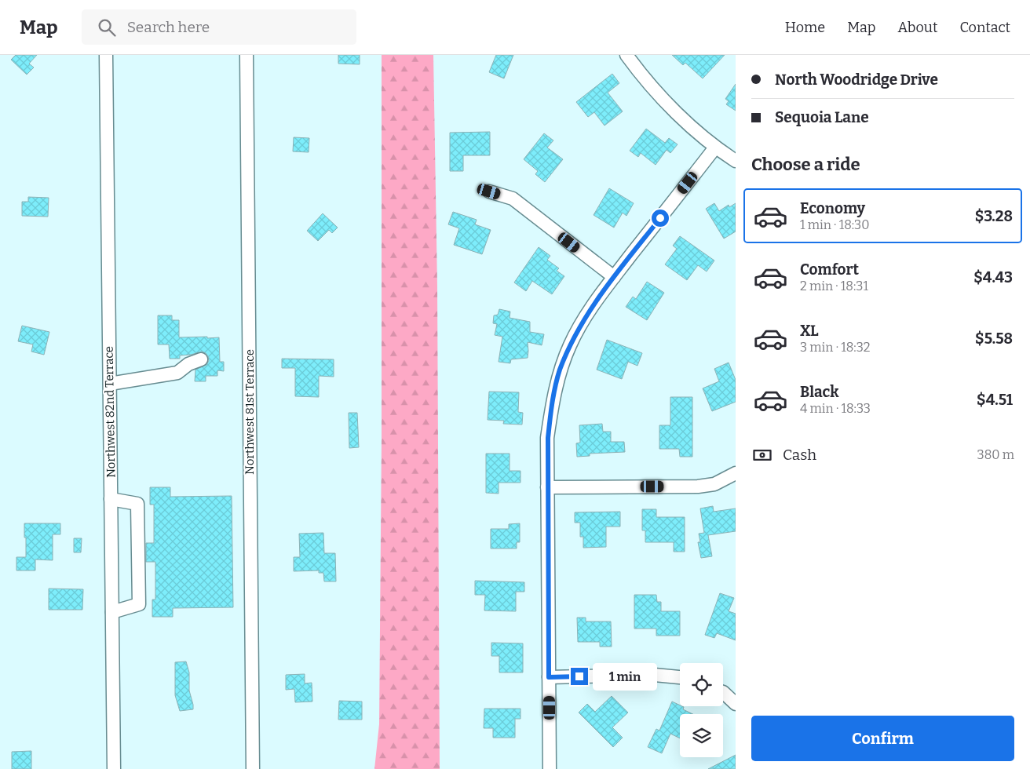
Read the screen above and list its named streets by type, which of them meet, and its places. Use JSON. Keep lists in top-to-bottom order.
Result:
{
  "streets": {
    "street": ["Northwest 82nd Terrace", "Northwest 81st Terrace"]
  },
  "page": {
    "header": "Map",
    "search": "Search here",
    "nav": [
      "Home",
      "Map",
      "About",
      "Contact"
    ],
    "banner": ["North Woodridge Drive", "Sequoia Lane"],
    "heading": "Choose a ride",
    "list": [
      {
        "name": "Economy",
        "note": "1 min · 18:30",
        "value": "$3.28"
      },
      {
        "name": "Comfort",
        "note": "2 min · 18:31",
        "value": "$4.43"
      },
      {
        "name": "XL",
        "note": "3 min · 18:32",
        "value": "$5.58"
      },
      {
        "name": "Black",
        "note": "4 min · 18:33",
        "value": "$4.51"
      }
    ],
    "pay": ["Cash", "380 m"],
    "bubble": "1 min",
    "buttons": "Confirm"
  }
}
